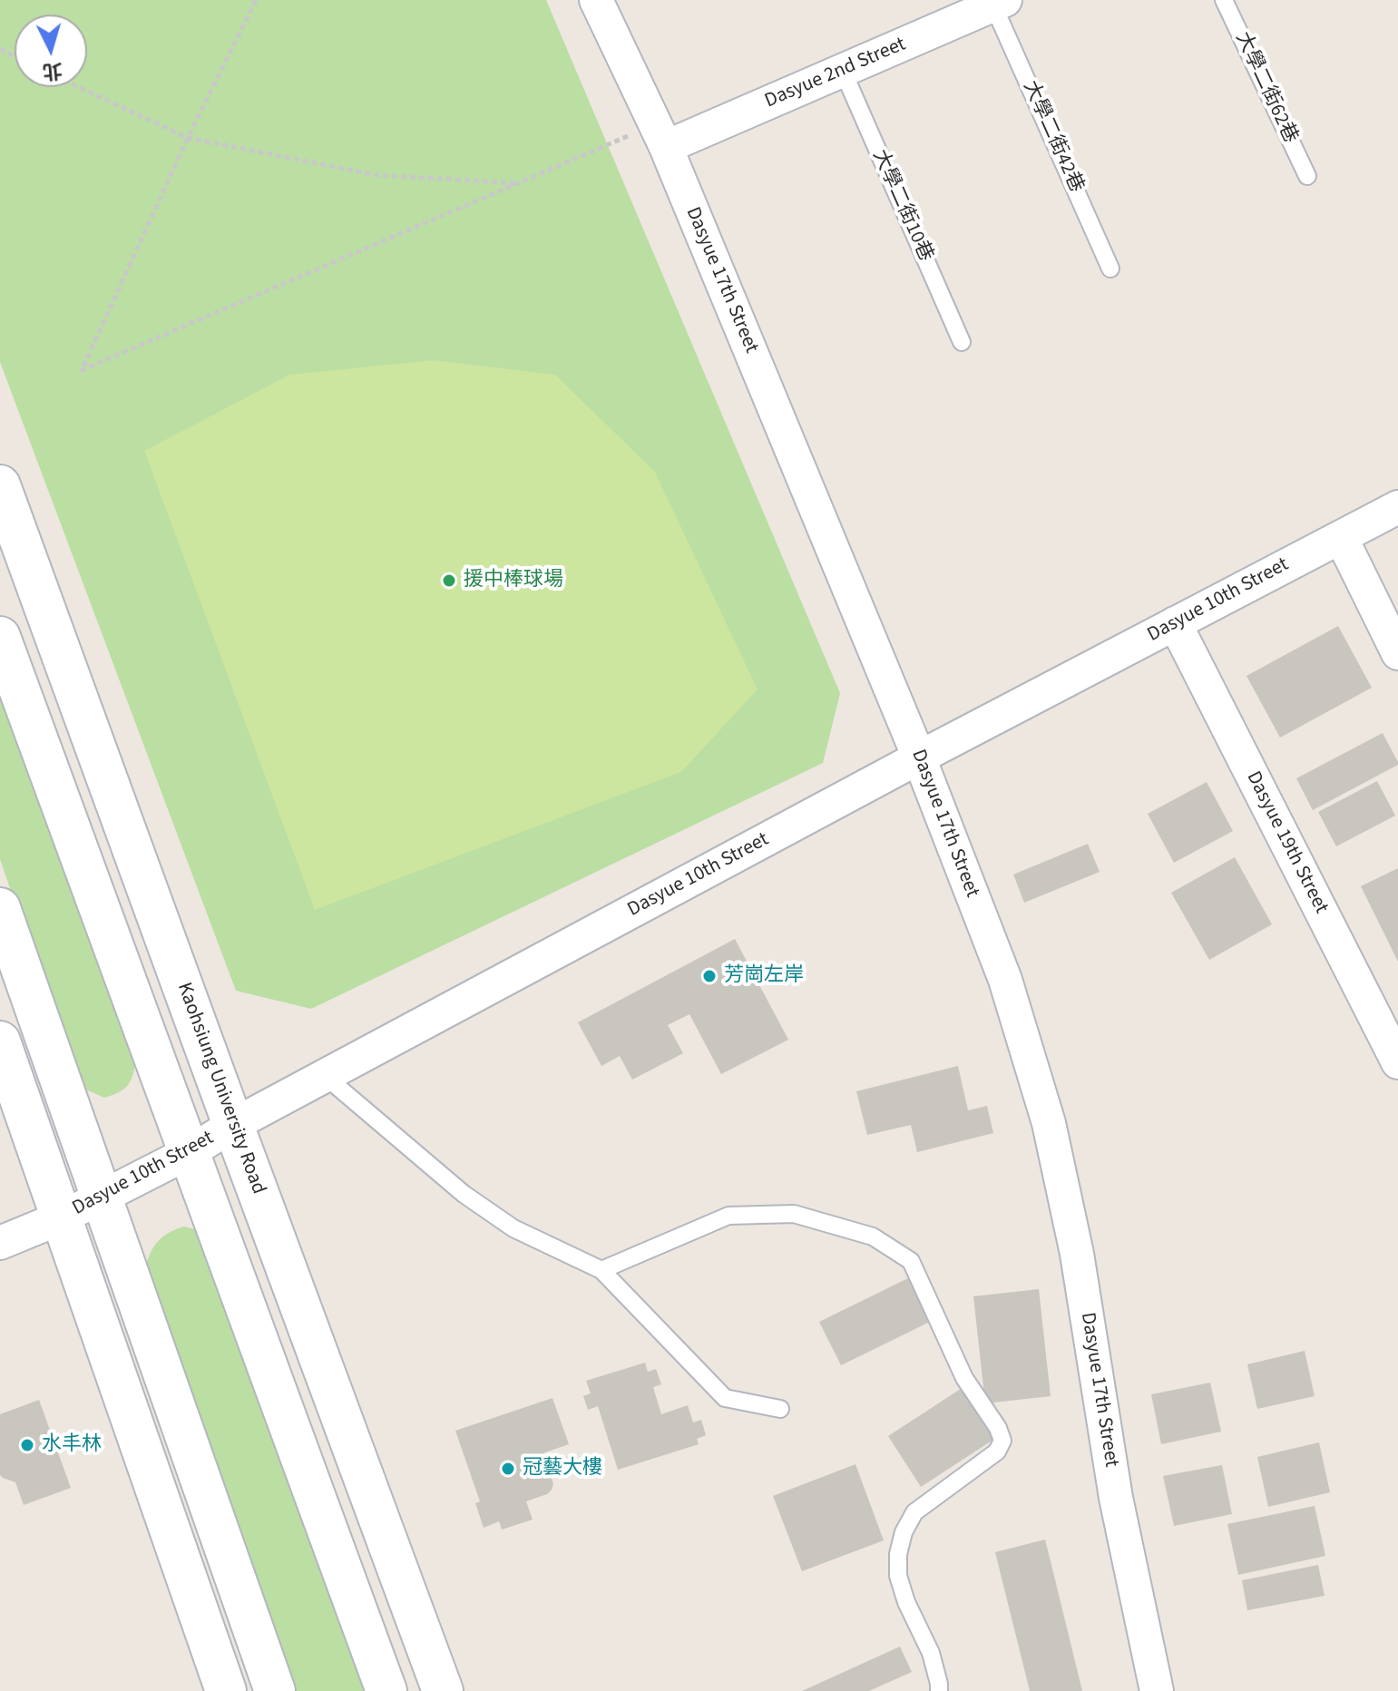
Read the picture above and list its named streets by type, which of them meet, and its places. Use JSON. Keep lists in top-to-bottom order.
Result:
{
  "streets": {
    "street": [
      "Dasyue 2nd Street",
      "Dasyue 17th Street",
      "Dasyue 10th Street",
      "Dasyue 19th Street",
      "Kaohsiung University Road"
    ],
    "lane": ["大學二街62巷", "大學二街42巷", "大學二街10巷"]
  },
  "crossings": [
    ["Dasyue 2nd Street", "大學二街42巷"],
    ["Dasyue 2nd Street", "大學二街10巷"],
    ["Dasyue 2nd Street", "Dasyue 17th Street"],
    ["Dasyue 17th Street", "Dasyue 10th Street"],
    ["Dasyue 10th Street", "Dasyue 19th Street"],
    ["Dasyue 10th Street", "Kaohsiung University Road"]
  ],
  "places": [
    "援中棒球場",
    "芳崗左岸",
    "水丰林",
    "冠藝大樓"
  ],
  "north": "bottom"
}
